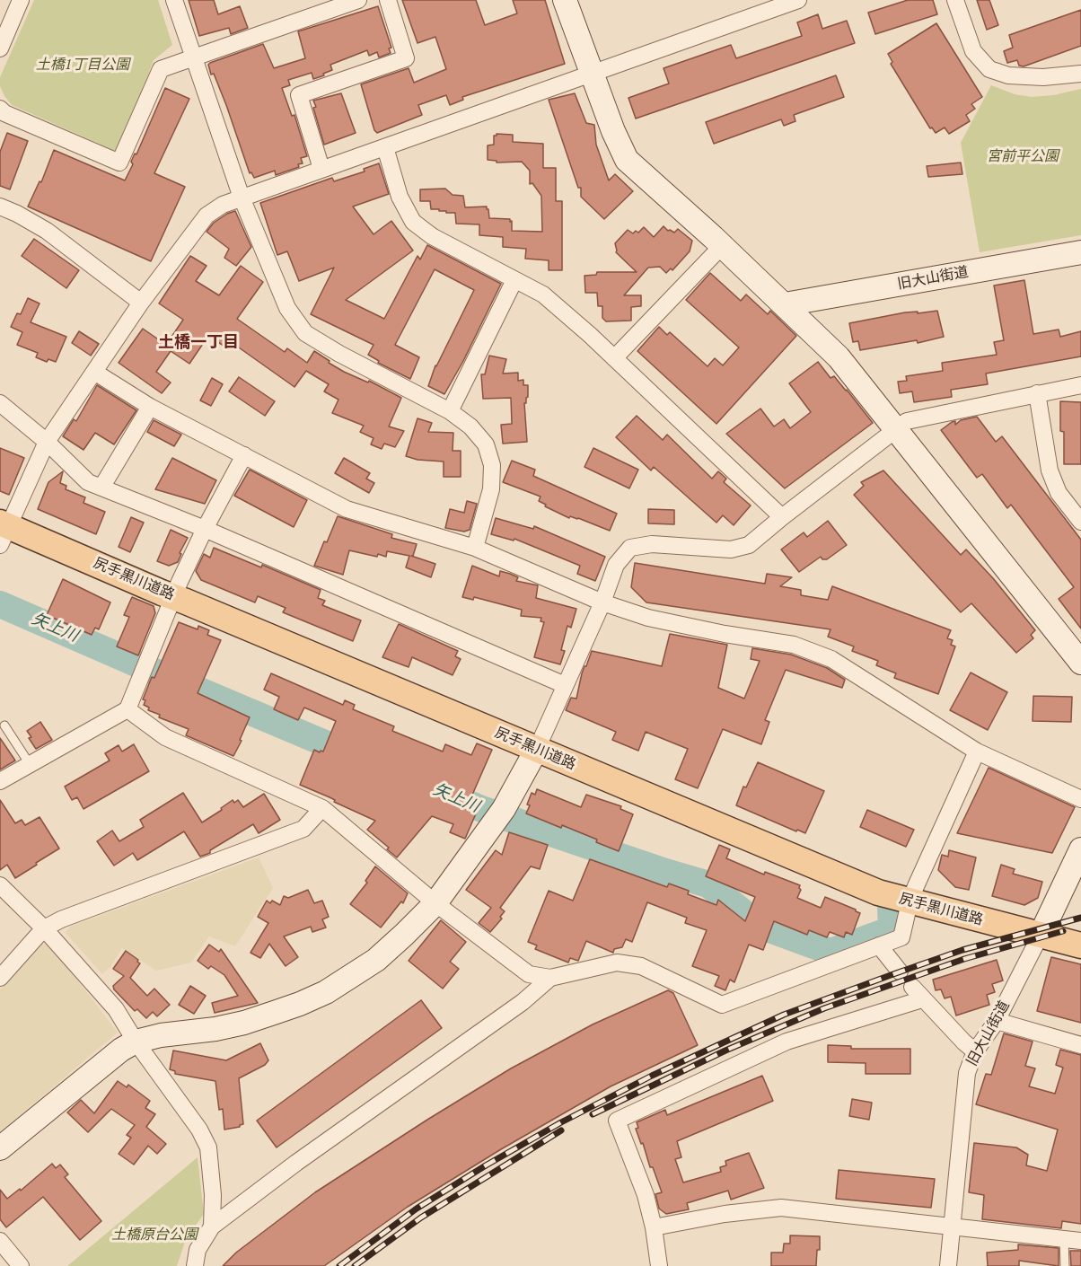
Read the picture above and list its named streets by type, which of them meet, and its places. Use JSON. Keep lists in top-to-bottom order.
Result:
{
  "streets": {
    "main road": ["尻手黒川道路"],
    "street": ["旧大山街道"]
  },
  "crossings": [
    ["旧大山街道", "尻手黒川道路"]
  ],
  "districts": ["土橋一丁目"],
  "water": ["矢上川"],
  "parks": ["土橋1丁目公園", "宮前平公園", "土橋原台公園"]
}
